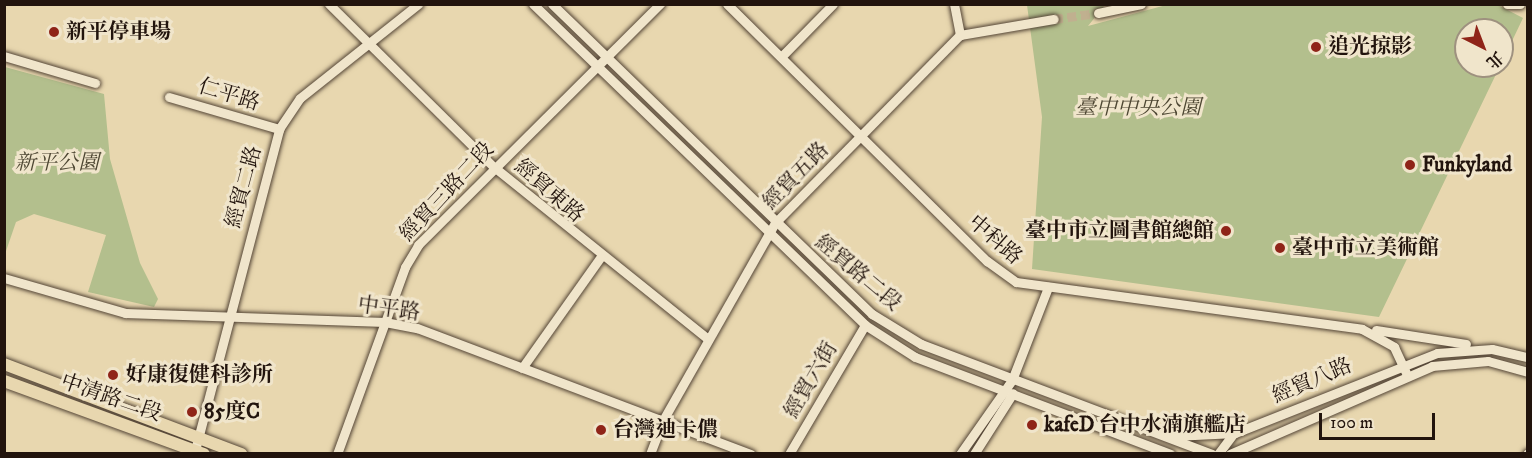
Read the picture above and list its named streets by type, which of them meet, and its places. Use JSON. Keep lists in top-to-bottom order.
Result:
{
  "streets": {
    "main road": ["中清路二段"],
    "street": [
      "仁平路",
      "經貿五路",
      "經貿二路",
      "經貿東路",
      "經貿三路二段",
      "中科路",
      "經貿路二段",
      "中平路",
      "經貿六街",
      "經貿八路"
    ]
  },
  "crossings": [
    ["仁平路", "經貿二路"],
    ["經貿五路", "經貿東路"],
    ["經貿五路", "中科路"],
    ["經貿五路", "經貿路二段"],
    ["經貿五路", "中平路"],
    ["經貿二路", "經貿東路"],
    ["經貿二路", "中平路"],
    ["經貿二路", "中清路二段"],
    ["經貿東路", "經貿三路二段"],
    ["經貿三路二段", "經貿路二段"],
    ["經貿三路二段", "中平路"],
    ["中科路", "經貿八路"],
    ["經貿路二段", "經貿六街"],
    ["經貿路二段", "經貿八路"]
  ],
  "parks": ["臺中中央公園", "新平公園"],
  "places": [
    "新平停車場",
    "追光掠影",
    "Funkyland",
    "臺中市立圖書館總館",
    "臺中市立美術館",
    "好康復健科診所",
    "85度C",
    "kafeD 台中水湳旗艦店",
    "台灣迪卡儂"
  ],
  "scale_bar": "100 m",
  "north": "bottom right"
}
